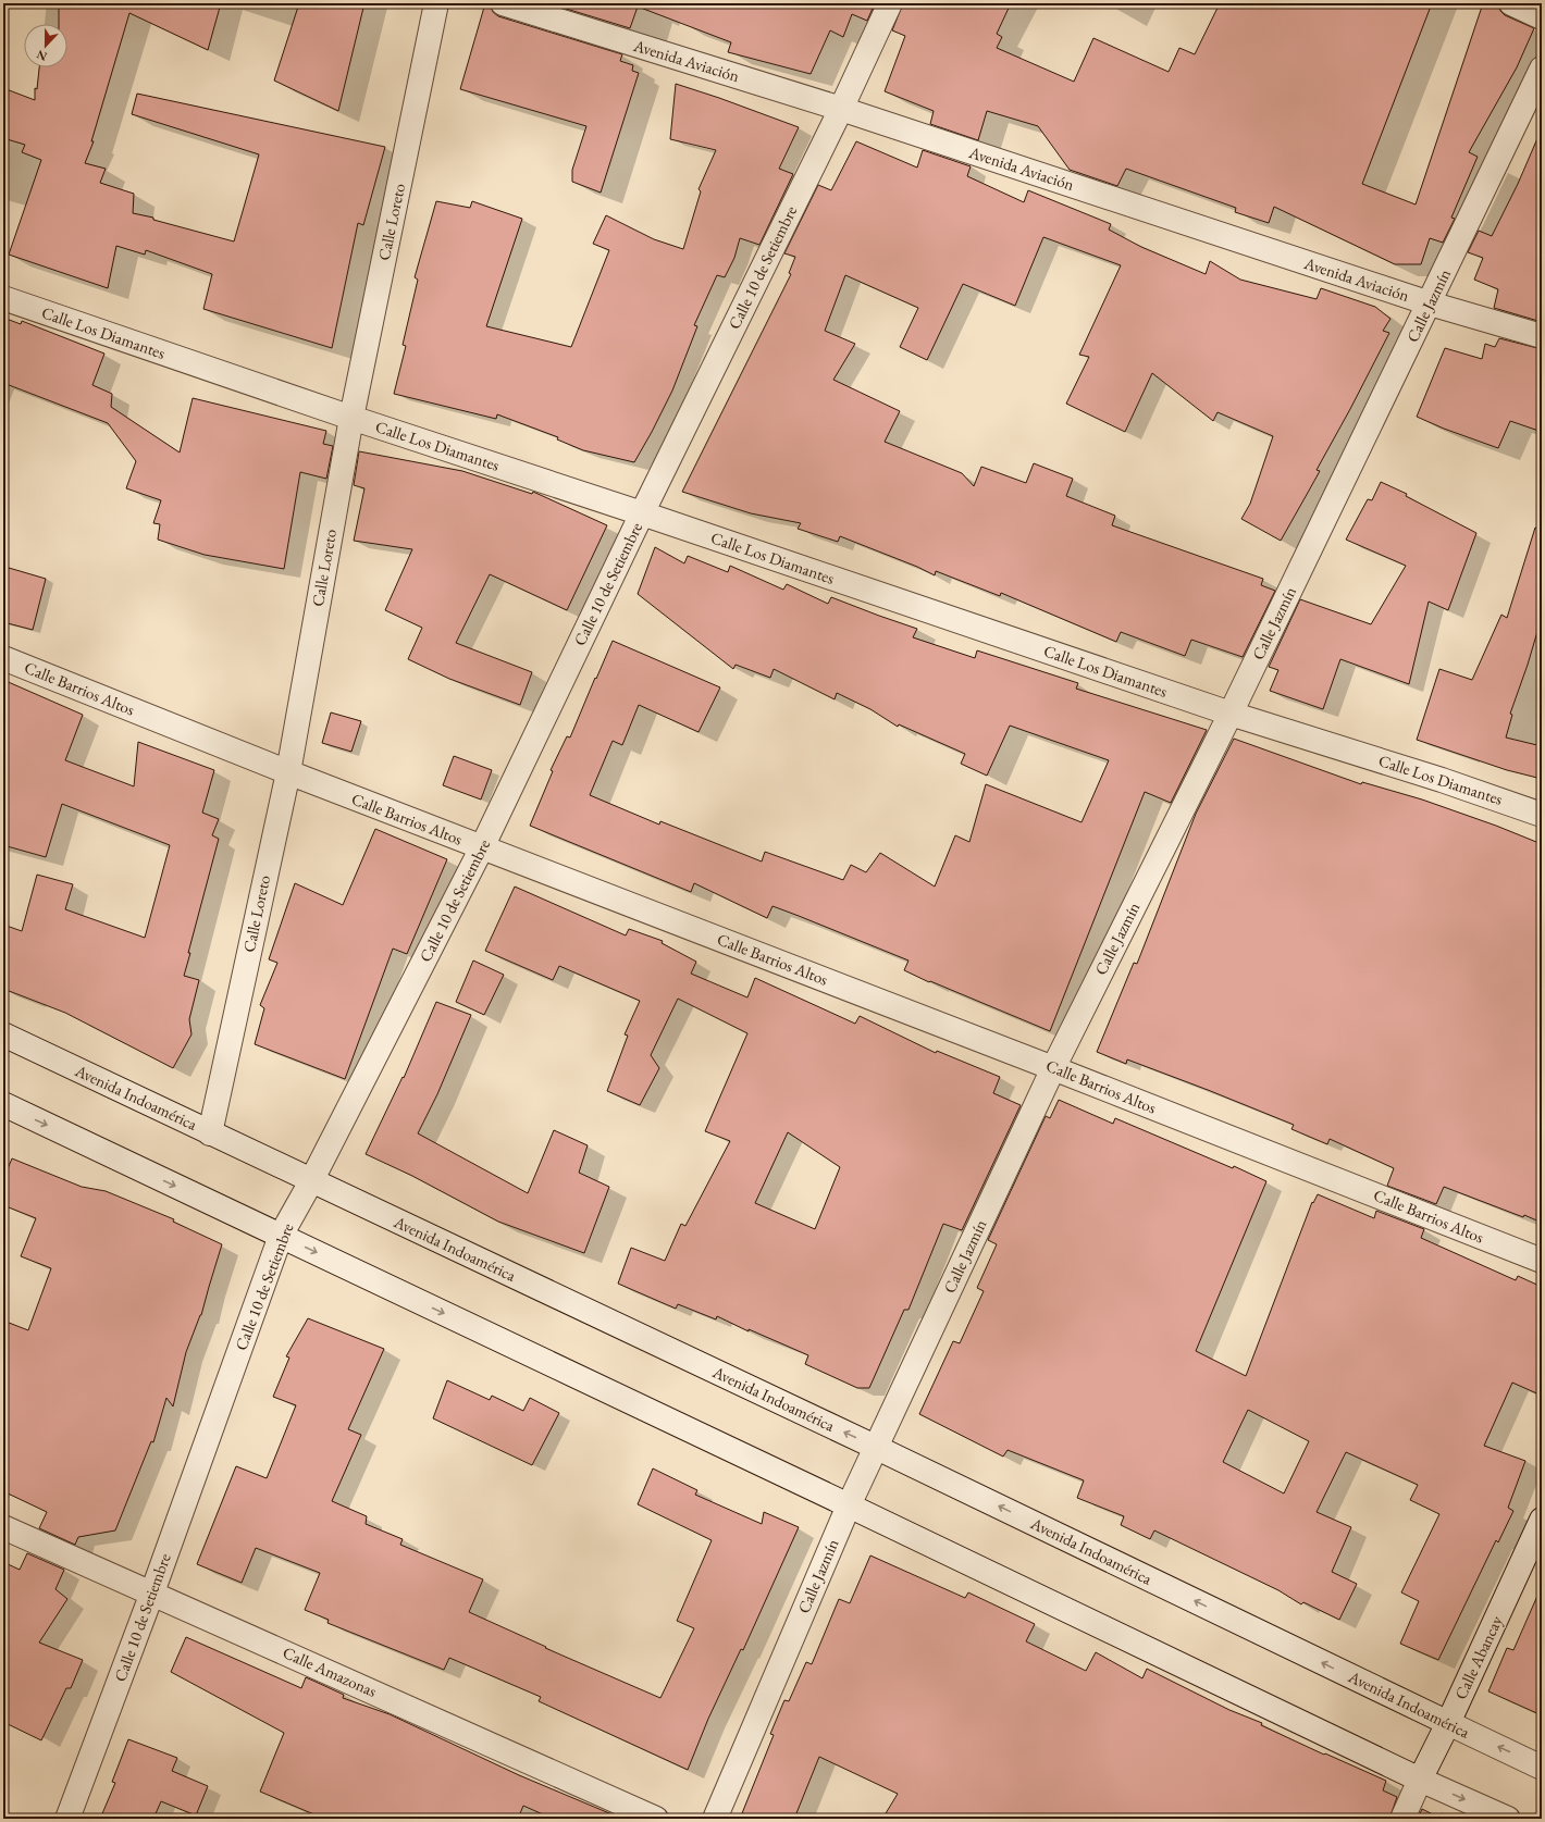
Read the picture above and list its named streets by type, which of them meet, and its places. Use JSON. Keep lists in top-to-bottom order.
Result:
{
  "streets": {
    "street": [
      "Avenida Aviación",
      "Calle Loreto",
      "Calle 10 de Setiembre",
      "Calle Jazmín",
      "Calle Los Diamantes",
      "Calle Barrios Altos",
      "Avenida Indoamérica",
      "Calle Abancay",
      "Calle Amazonas"
    ]
  },
  "crossings": [
    ["Avenida Aviación", "Calle 10 de Setiembre"],
    ["Avenida Aviación", "Calle Jazmín"],
    ["Calle Loreto", "Calle Los Diamantes"],
    ["Calle Loreto", "Calle Barrios Altos"],
    ["Calle Loreto", "Avenida Indoamérica"],
    ["Calle 10 de Setiembre", "Calle Los Diamantes"],
    ["Calle 10 de Setiembre", "Calle Barrios Altos"],
    ["Calle 10 de Setiembre", "Avenida Indoamérica"],
    ["Calle 10 de Setiembre", "Calle Amazonas"],
    ["Calle Jazmín", "Calle Los Diamantes"],
    ["Calle Jazmín", "Calle Barrios Altos"],
    ["Calle Jazmín", "Avenida Indoamérica"],
    ["Avenida Indoamérica", "Calle Abancay"]
  ],
  "north": "bottom"
}
